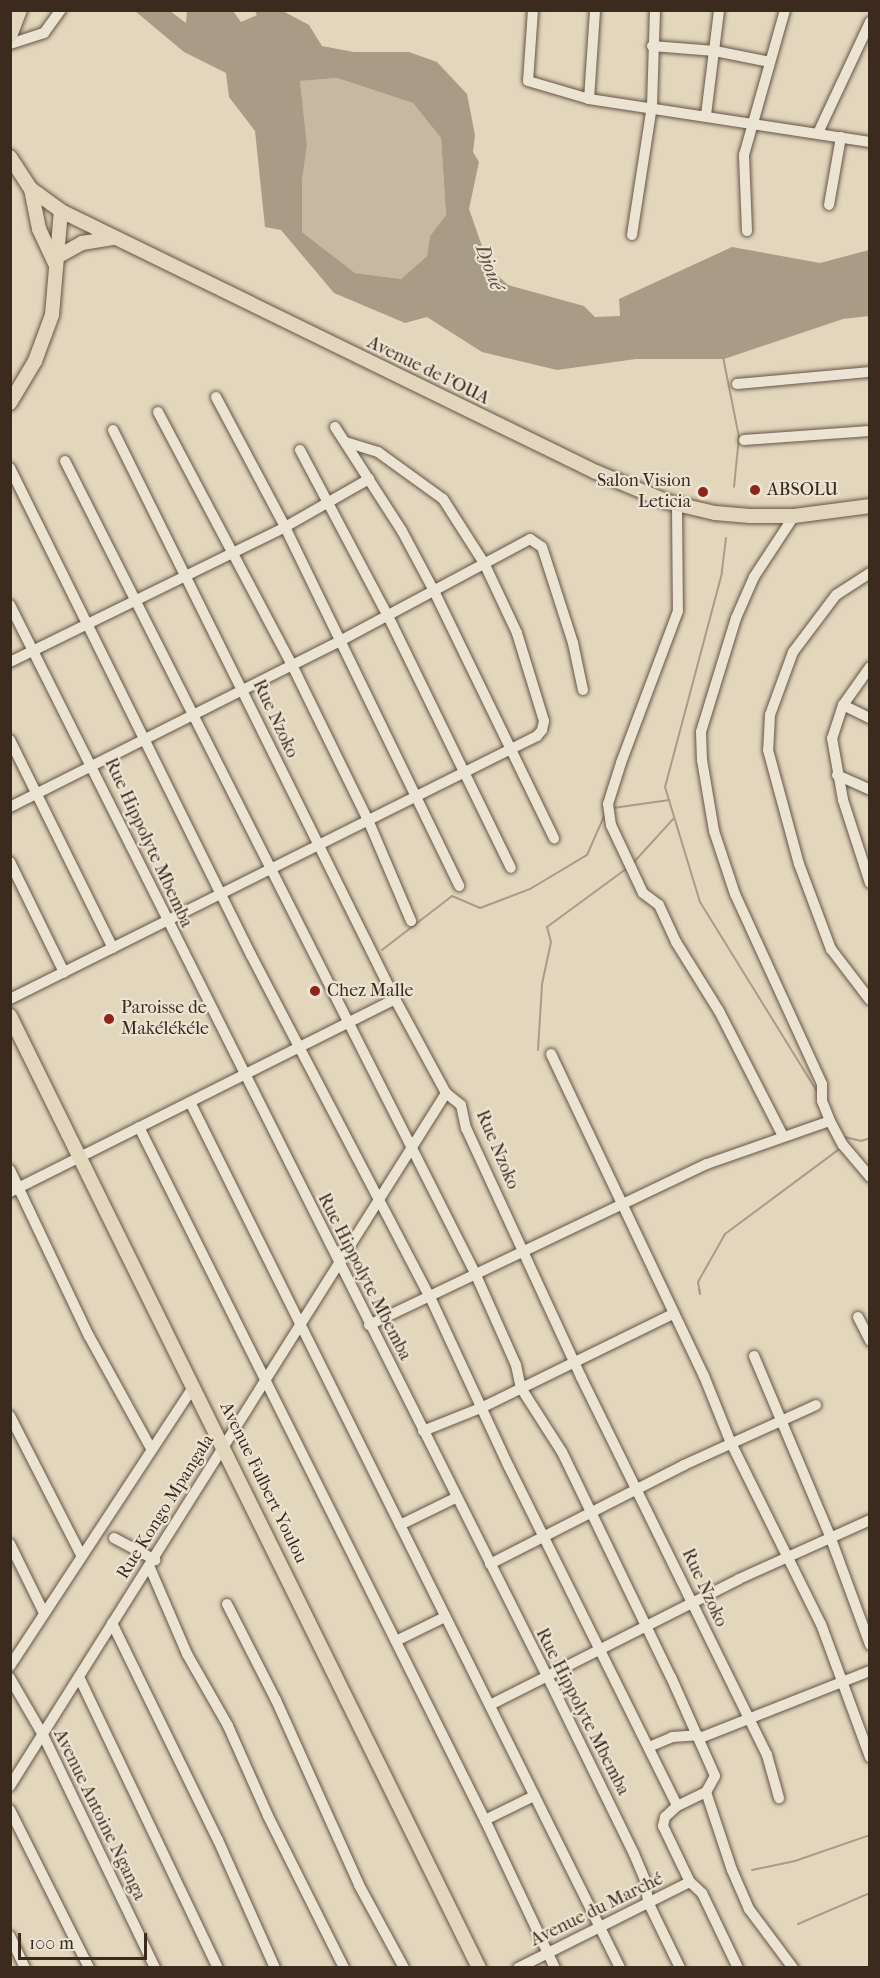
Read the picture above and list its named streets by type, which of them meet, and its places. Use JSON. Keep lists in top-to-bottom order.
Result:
{
  "streets": {
    "main road": ["Avenue de l'OUA", "Avenue Fulbert Youlou"],
    "street": [
      "Rue Nzoko",
      "Rue Hippolyte Mbemba",
      "Rue Kongo Mpangala",
      "Avenue Antoine Nganga",
      "Avenue du Marché"
    ]
  },
  "crossings": [
    ["Rue Nzoko", "Rue Kongo Mpangala"],
    ["Rue Hippolyte Mbemba", "Rue Kongo Mpangala"],
    ["Rue Hippolyte Mbemba", "Avenue du Marché"],
    ["Avenue Fulbert Youlou", "Rue Kongo Mpangala"],
    ["Rue Kongo Mpangala", "Avenue Antoine Nganga"]
  ],
  "water": ["Djoué"],
  "places": [
    "ABSOLU",
    "Salon Vision Leticia",
    "Chez Malle",
    "Paroisse de Makélékéle"
  ],
  "scale_bar": "100 m"
}
